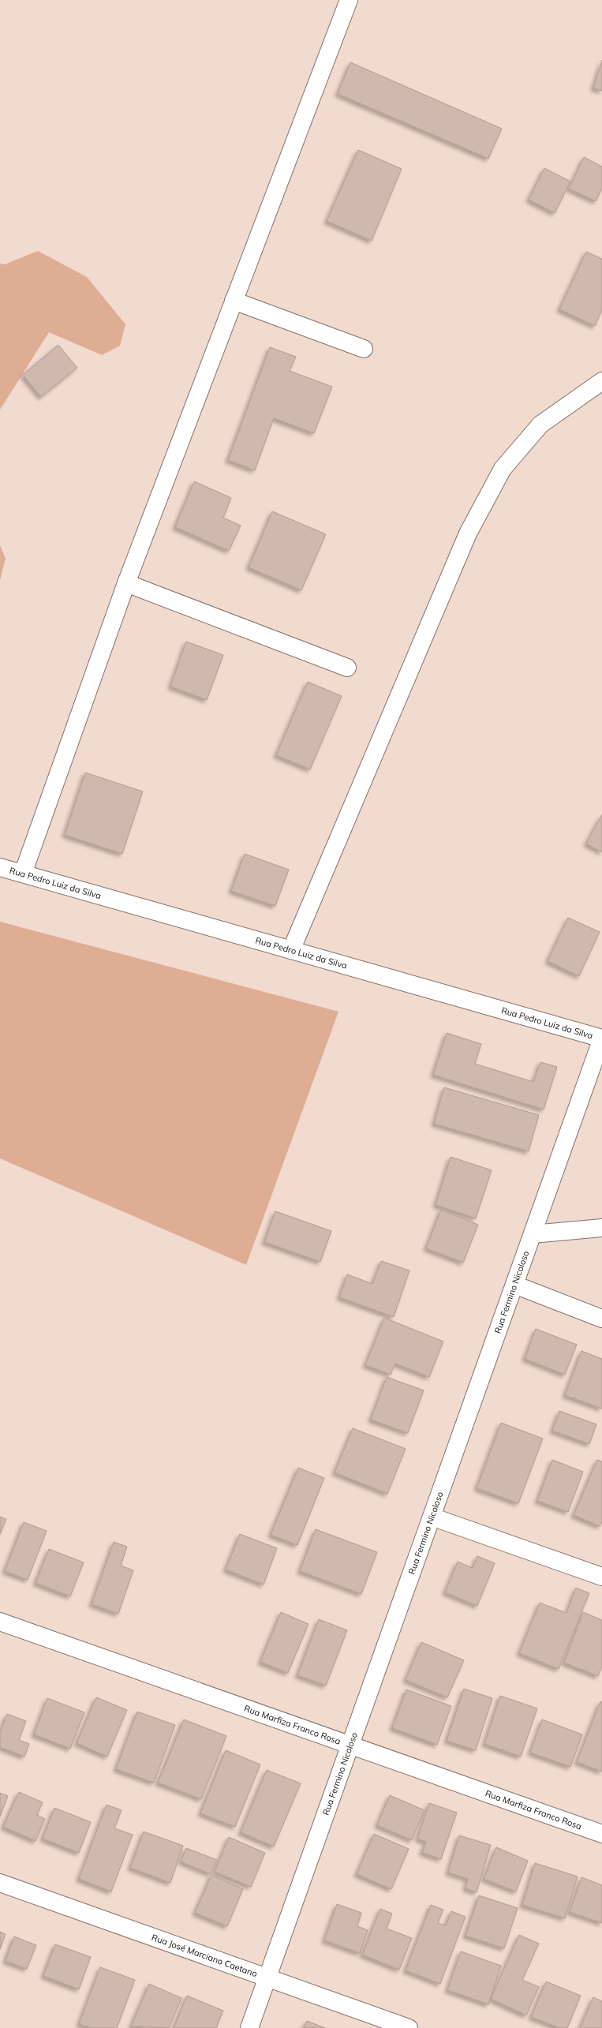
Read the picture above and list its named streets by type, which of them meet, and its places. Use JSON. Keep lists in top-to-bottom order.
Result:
{
  "streets": {
    "street": [
      "Rua Pedro Luiz da Silva",
      "Rua Fermino Nicoloso",
      "Rua Marfiza Franco Rosa",
      "Rua José Marciano Caetano"
    ]
  },
  "crossings": [
    ["Rua Pedro Luiz da Silva", "Rua Fermino Nicoloso"],
    ["Rua Fermino Nicoloso", "Rua Marfiza Franco Rosa"],
    ["Rua Fermino Nicoloso", "Rua José Marciano Caetano"]
  ]
}
